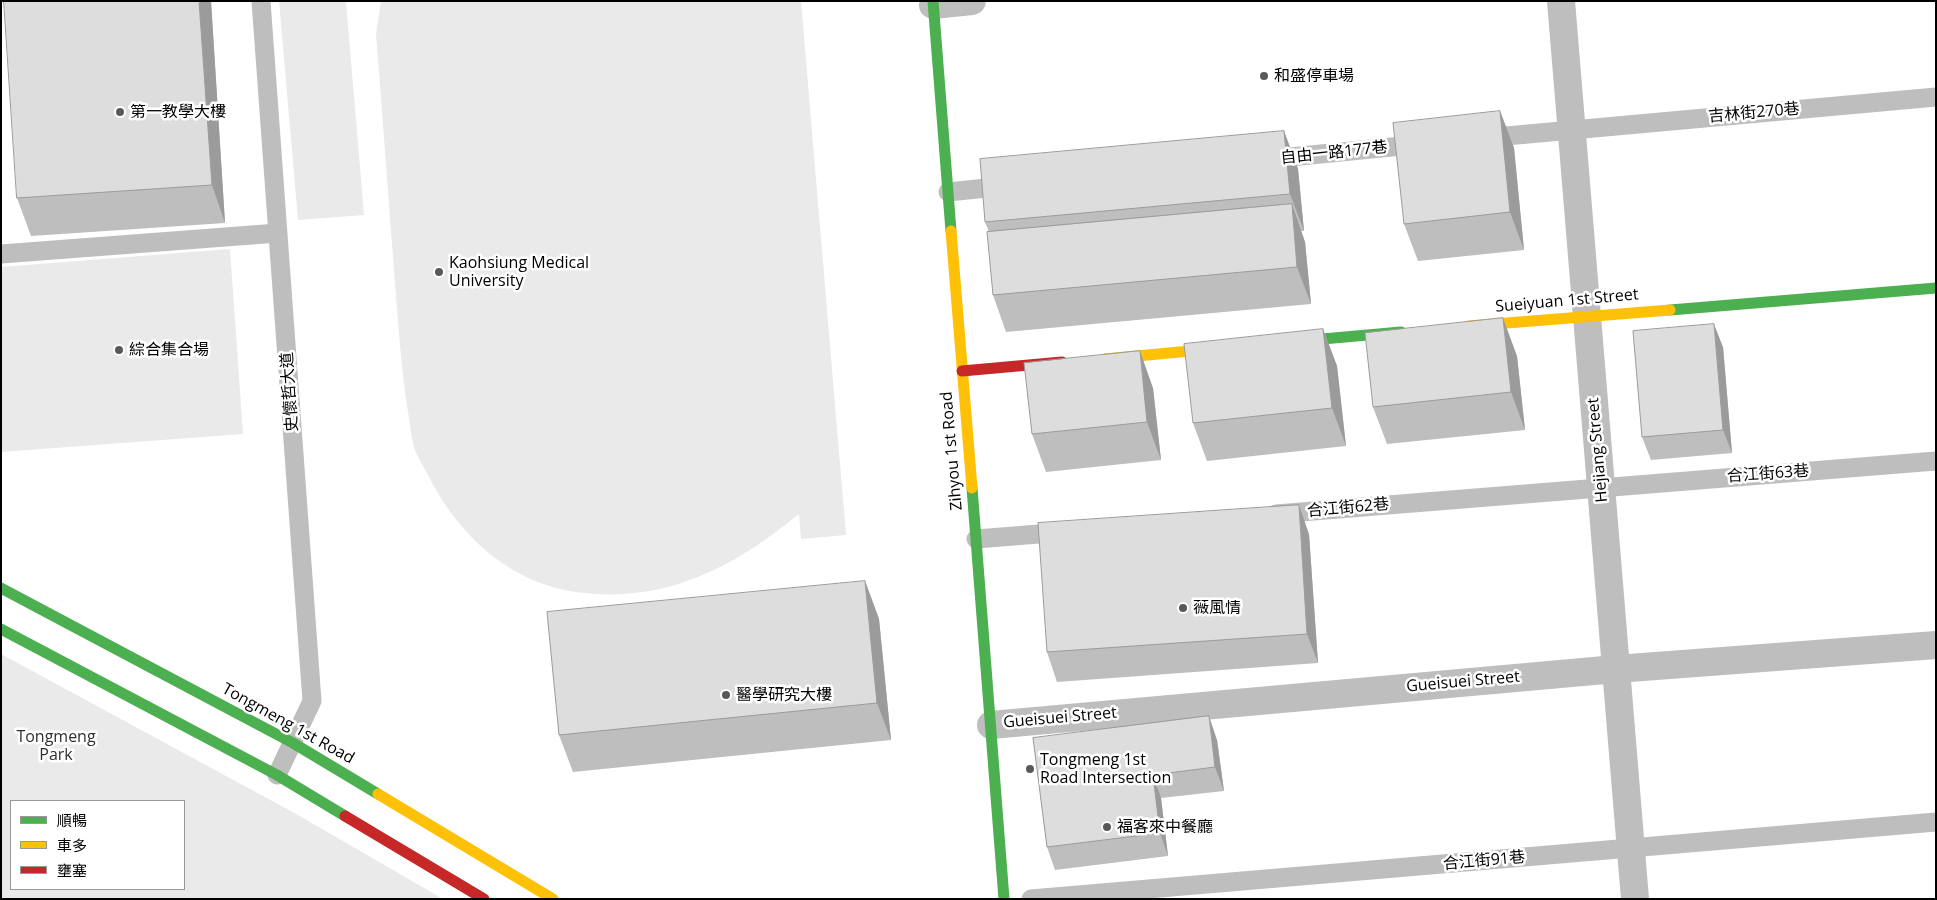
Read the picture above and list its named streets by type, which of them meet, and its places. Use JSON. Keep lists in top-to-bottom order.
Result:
{
  "streets": {
    "street": [
      "Sueiyuan 1st Street",
      "Hejiang Street",
      "Zihyou 1st Road",
      "Gueisuei Street",
      "Tongmeng 1st Road"
    ],
    "lane": [
      "吉林街270巷",
      "自由一路177巷",
      "史懷哲大道",
      "合江街63巷",
      "合江街62巷",
      "合江街91巷"
    ]
  },
  "crossings": [
    ["吉林街270巷", "Hejiang Street"],
    ["Sueiyuan 1st Street", "Hejiang Street"],
    ["史懷哲大道", "Tongmeng 1st Road"],
    ["Hejiang Street", "合江街63巷"],
    ["Hejiang Street", "合江街62巷"],
    ["Hejiang Street", "Gueisuei Street"],
    ["Hejiang Street", "合江街91巷"],
    ["Zihyou 1st Road", "Gueisuei Street"],
    ["合江街63巷", "合江街62巷"]
  ],
  "parks": ["Tongmeng Park"],
  "places": [
    "和盛停車場",
    "第一教學大樓",
    "Kaohsiung Medical University",
    "綜合集合場",
    "薇風情",
    "醫學研究大樓",
    "Tongmeng 1st Road Intersection",
    "福客來中餐廳"
  ],
  "legend": ["順暢", "車多", "壅塞"]
}
